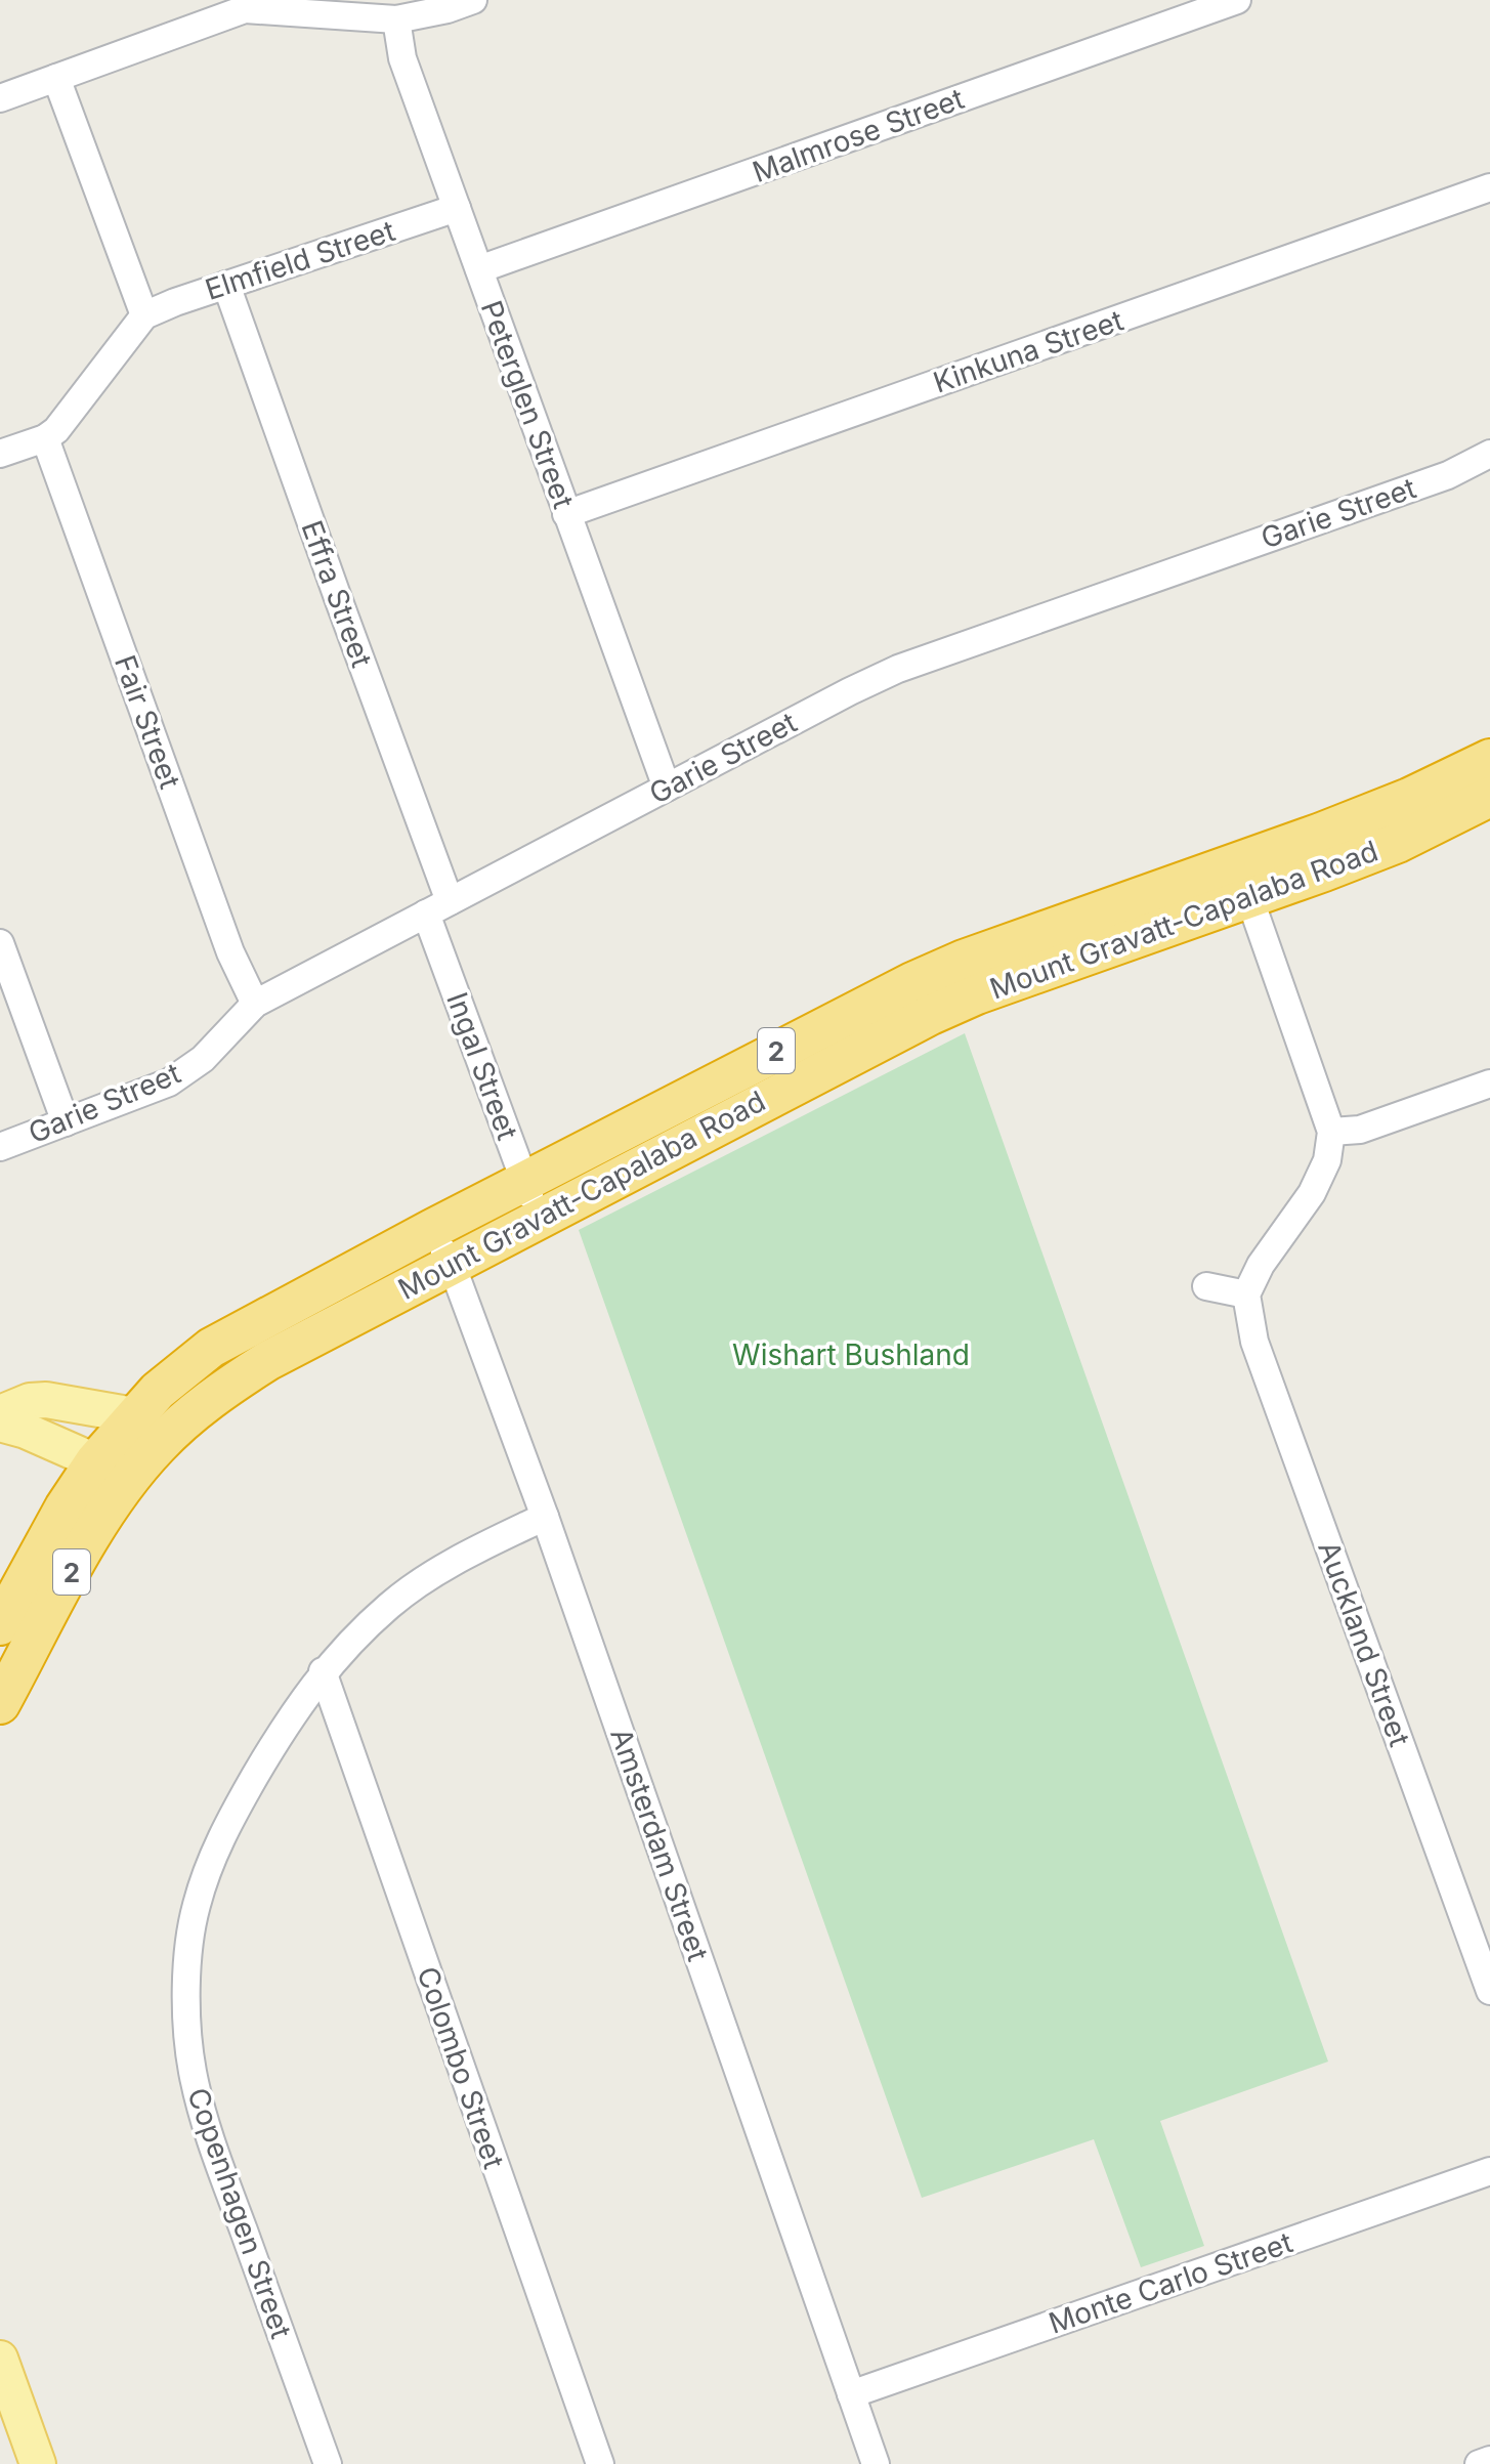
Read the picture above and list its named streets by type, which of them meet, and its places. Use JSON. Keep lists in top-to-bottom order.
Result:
{
  "streets": {
    "highway": ["Mount Gravatt-Capalaba Road", "2"],
    "street": [
      "Malmrose Street",
      "Elmfield Street",
      "Kinkuna Street",
      "Peterglen Street",
      "Garie Street",
      "Effra Street",
      "Fair Street",
      "Ingal Street",
      "Auckland Street",
      "Amsterdam Street",
      "Colombo Street",
      "Copenhagen Street",
      "Monte Carlo Street"
    ]
  },
  "crossings": [
    ["Malmrose Street", "Peterglen Street"],
    ["Elmfield Street", "Peterglen Street"],
    ["Elmfield Street", "Effra Street"],
    ["Kinkuna Street", "Peterglen Street"],
    ["Peterglen Street", "Garie Street"],
    ["Garie Street", "Effra Street"],
    ["Garie Street", "Fair Street"],
    ["Garie Street", "Ingal Street"],
    ["Effra Street", "Ingal Street"],
    ["Mount Gravatt-Capalaba Road", "Ingal Street"],
    ["Mount Gravatt-Capalaba Road", "Amsterdam Street"],
    ["Amsterdam Street", "Copenhagen Street"],
    ["Amsterdam Street", "Monte Carlo Street"],
    ["Colombo Street", "Copenhagen Street"]
  ],
  "parks": ["Wishart Bushland"]
}
